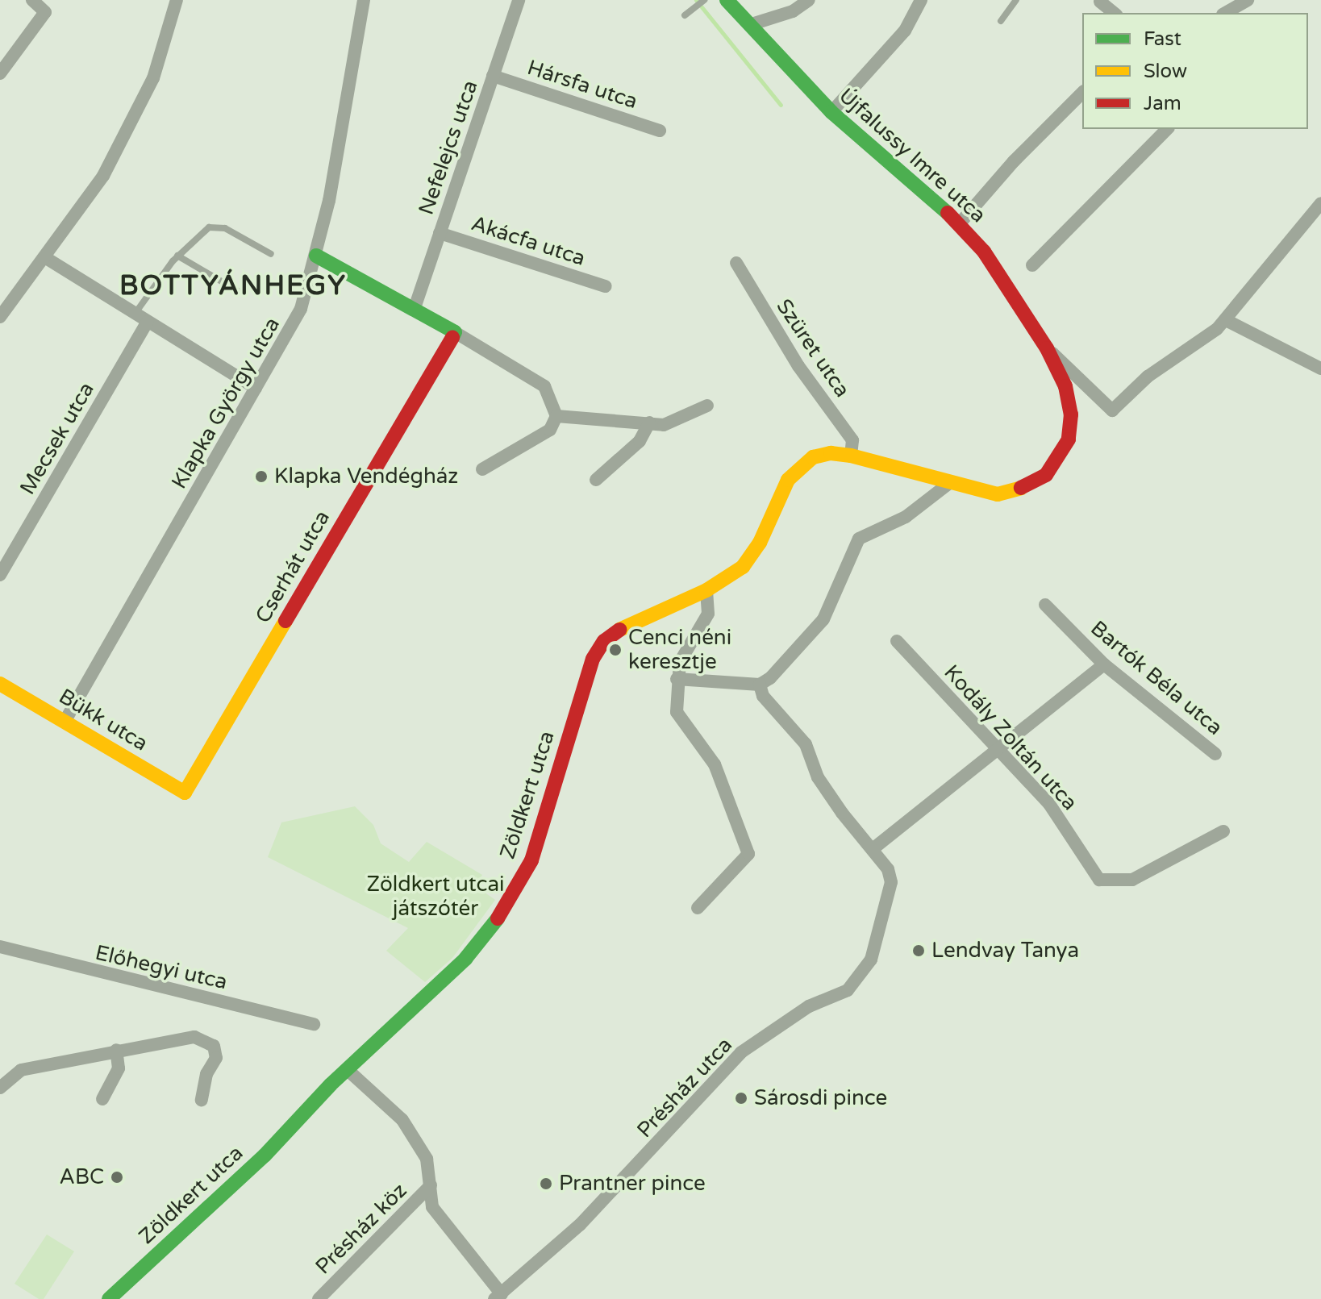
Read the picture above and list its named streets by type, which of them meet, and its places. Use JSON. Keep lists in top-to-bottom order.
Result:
{
  "streets": {
    "street": [
      "Hársfa utca",
      "Nefelejcs utca",
      "Újfalussy Imre utca",
      "Akácfa utca",
      "Szüret utca",
      "Klapka György utca",
      "Mecsek utca",
      "Cserhát utca",
      "Bartók Béla utca",
      "Bükk utca",
      "Kodály Zoltán utca",
      "Zöldkert utca",
      "Előhegyi utca",
      "Présház utca",
      "Présház köz"
    ]
  },
  "crossings": [
    ["Hársfa utca", "Nefelejcs utca"],
    ["Nefelejcs utca", "Akácfa utca"],
    ["Újfalussy Imre utca", "Szüret utca"],
    ["Újfalussy Imre utca", "Zöldkert utca"],
    ["Klapka György utca", "Bükk utca"],
    ["Cserhát utca", "Bükk utca"],
    ["Zöldkert utca", "Présház utca"],
    ["Présház utca", "Présház köz"]
  ],
  "districts": ["BOTTYÁNHEGY"],
  "parks": ["Zöldkert utcai játszótér"],
  "places": [
    "Klapka Vendégház",
    "Cenci néni keresztje",
    "Lendvay Tanya",
    "Sárosdi pince",
    "ABC",
    "Prantner pince"
  ],
  "legend": ["Fast", "Slow", "Jam"]
}
